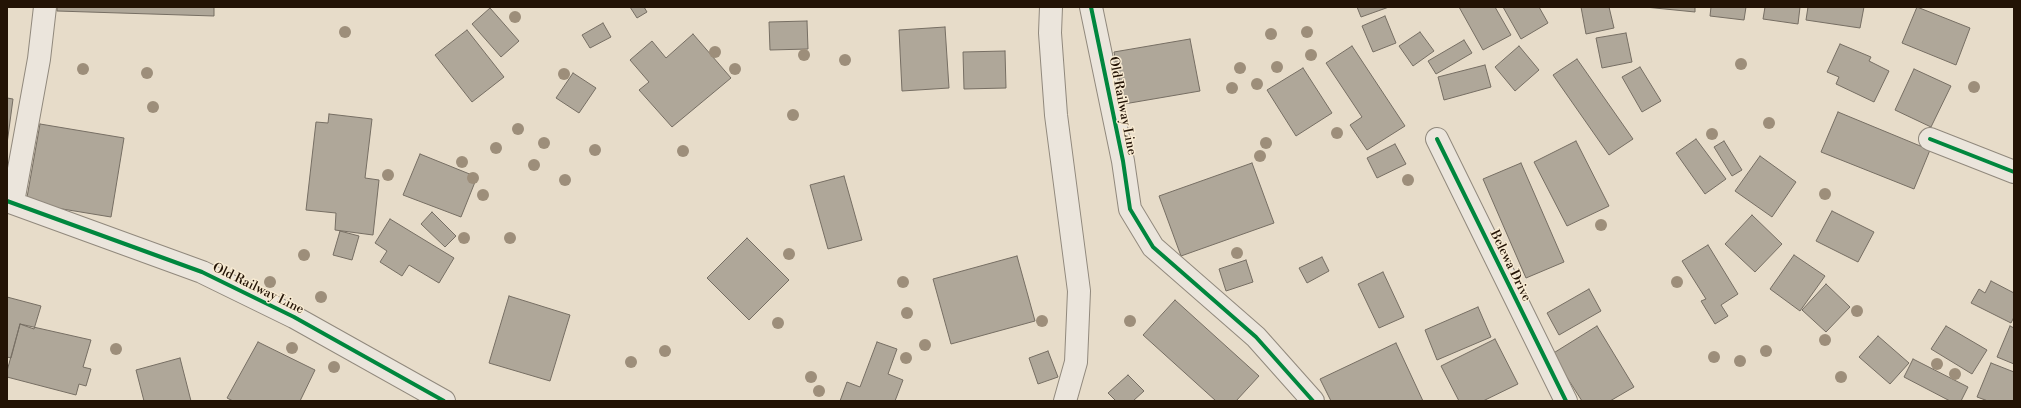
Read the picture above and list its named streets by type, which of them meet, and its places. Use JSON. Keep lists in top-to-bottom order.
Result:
{
  "streets": {
    "street": ["Old Railway Line", "Belewa Drive"]
  }
}
